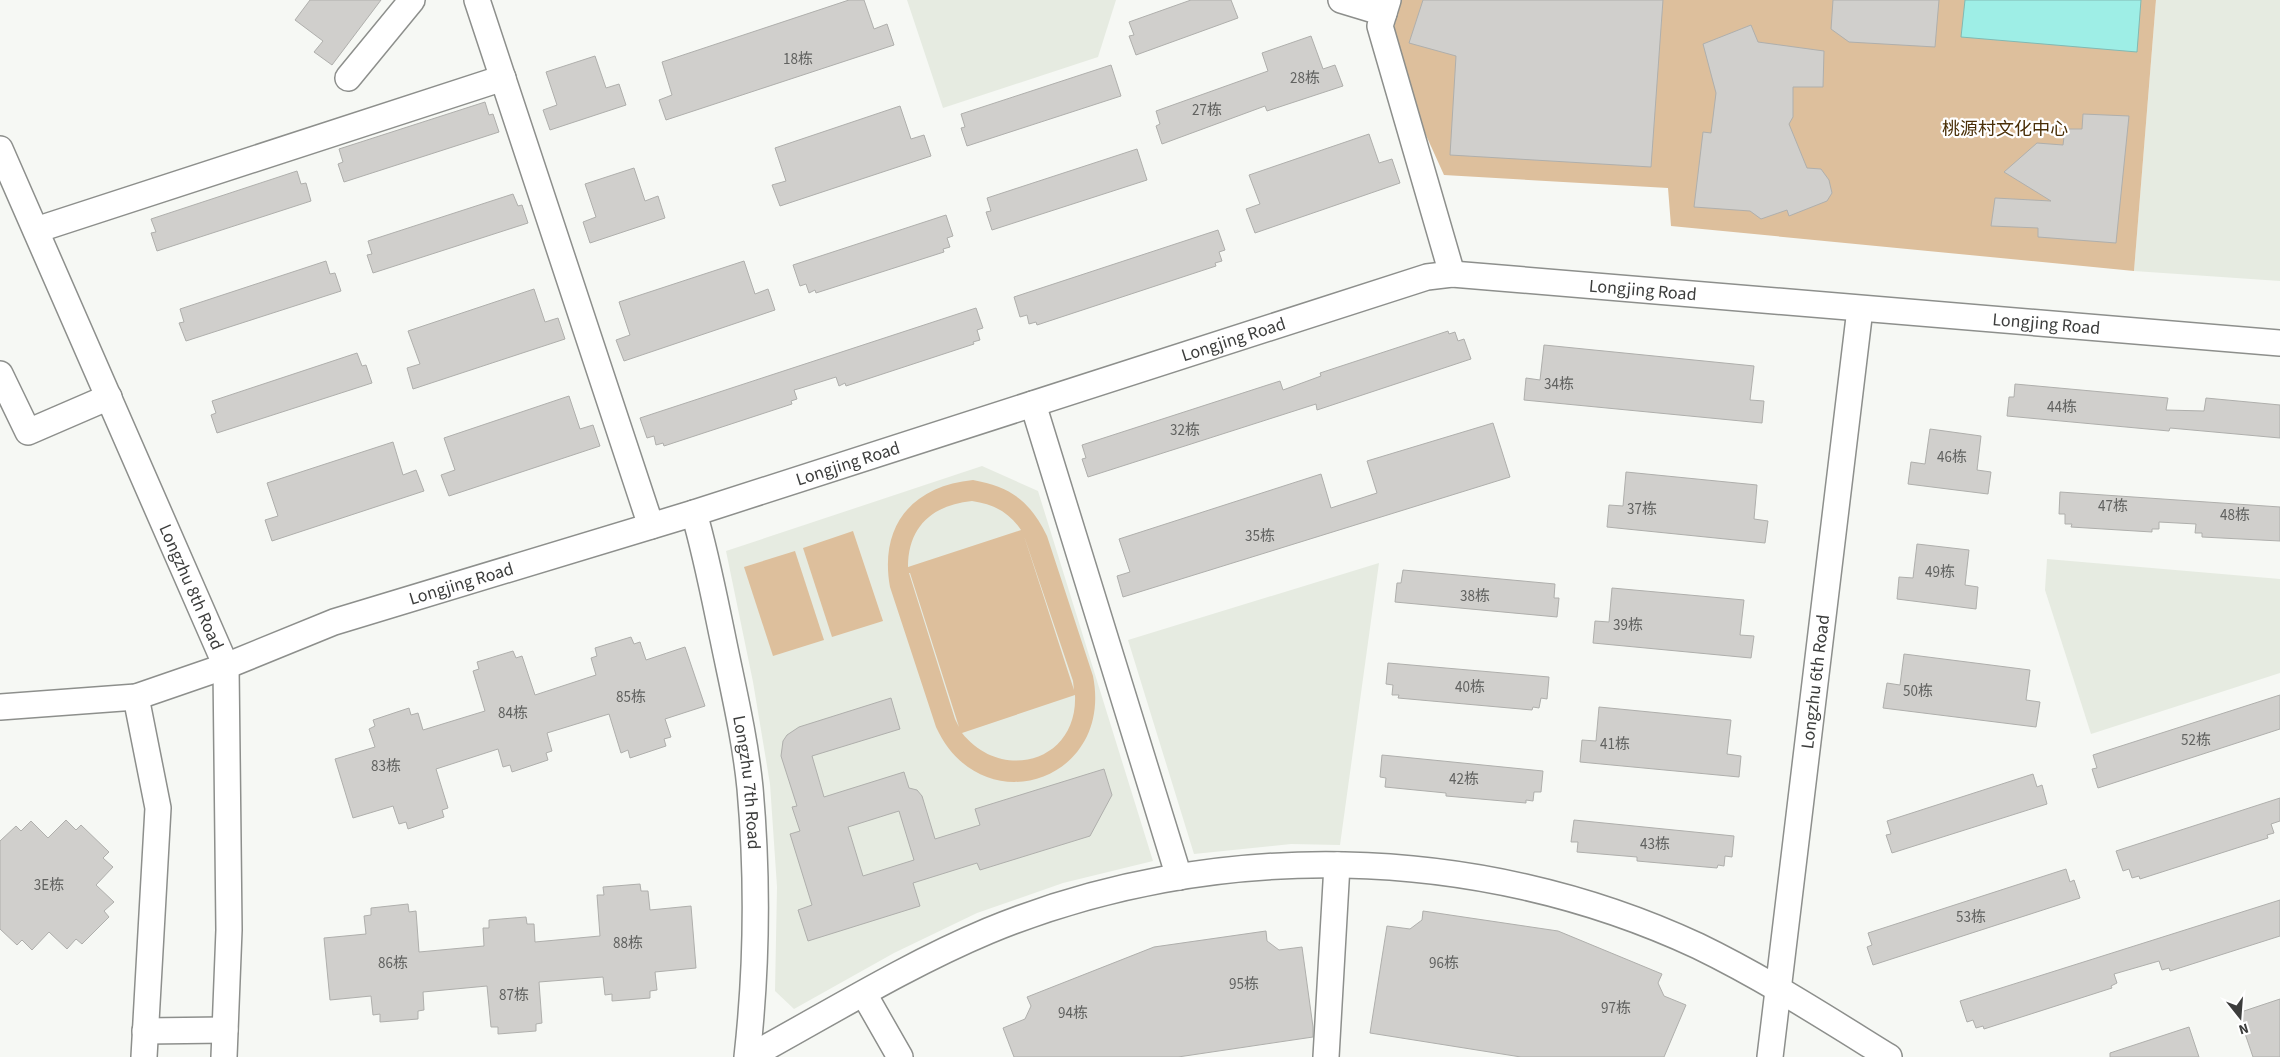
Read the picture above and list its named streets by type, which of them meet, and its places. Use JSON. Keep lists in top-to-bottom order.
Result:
{
  "streets": {
    "street": [
      "Longjing Road",
      "Longzhu 8th Road",
      "Longzhu 6th Road",
      "Longzhu 7th Road"
    ]
  },
  "crossings": [
    ["Longjing Road", "Longzhu 8th Road"],
    ["Longjing Road", "Longzhu 6th Road"],
    ["Longjing Road", "Longzhu 7th Road"]
  ],
  "parks": ["桃源村文化中心"],
  "house_numbers": [
    "18栋",
    "28栋",
    "27栋",
    "34栋",
    "44栋",
    "32栋",
    "46栋",
    "47栋",
    "37栋",
    "48栋",
    "35栋",
    "49栋",
    "38栋",
    "39栋",
    "40栋",
    "50栋",
    "85栋",
    "84栋",
    "52栋",
    "41栋",
    "83栋",
    "42栋",
    "43栋",
    "3E栋",
    "53栋",
    "88栋",
    "86栋",
    "96栋",
    "95栋",
    "87栋",
    "97栋",
    "94栋"
  ],
  "north": "bottom"
}
